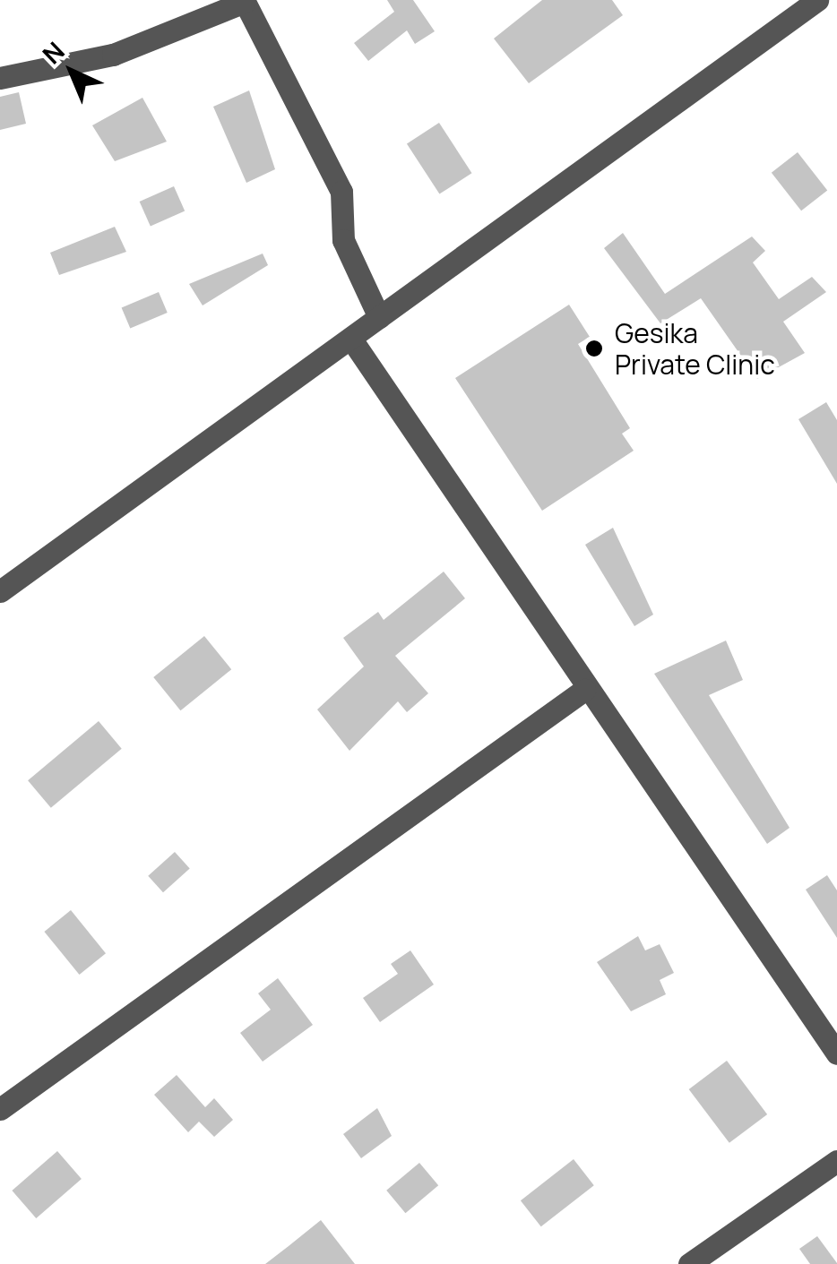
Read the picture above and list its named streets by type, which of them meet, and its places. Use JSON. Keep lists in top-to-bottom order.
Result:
{
  "places": ["Gesika Private Clinic"],
  "north": "top left"
}
